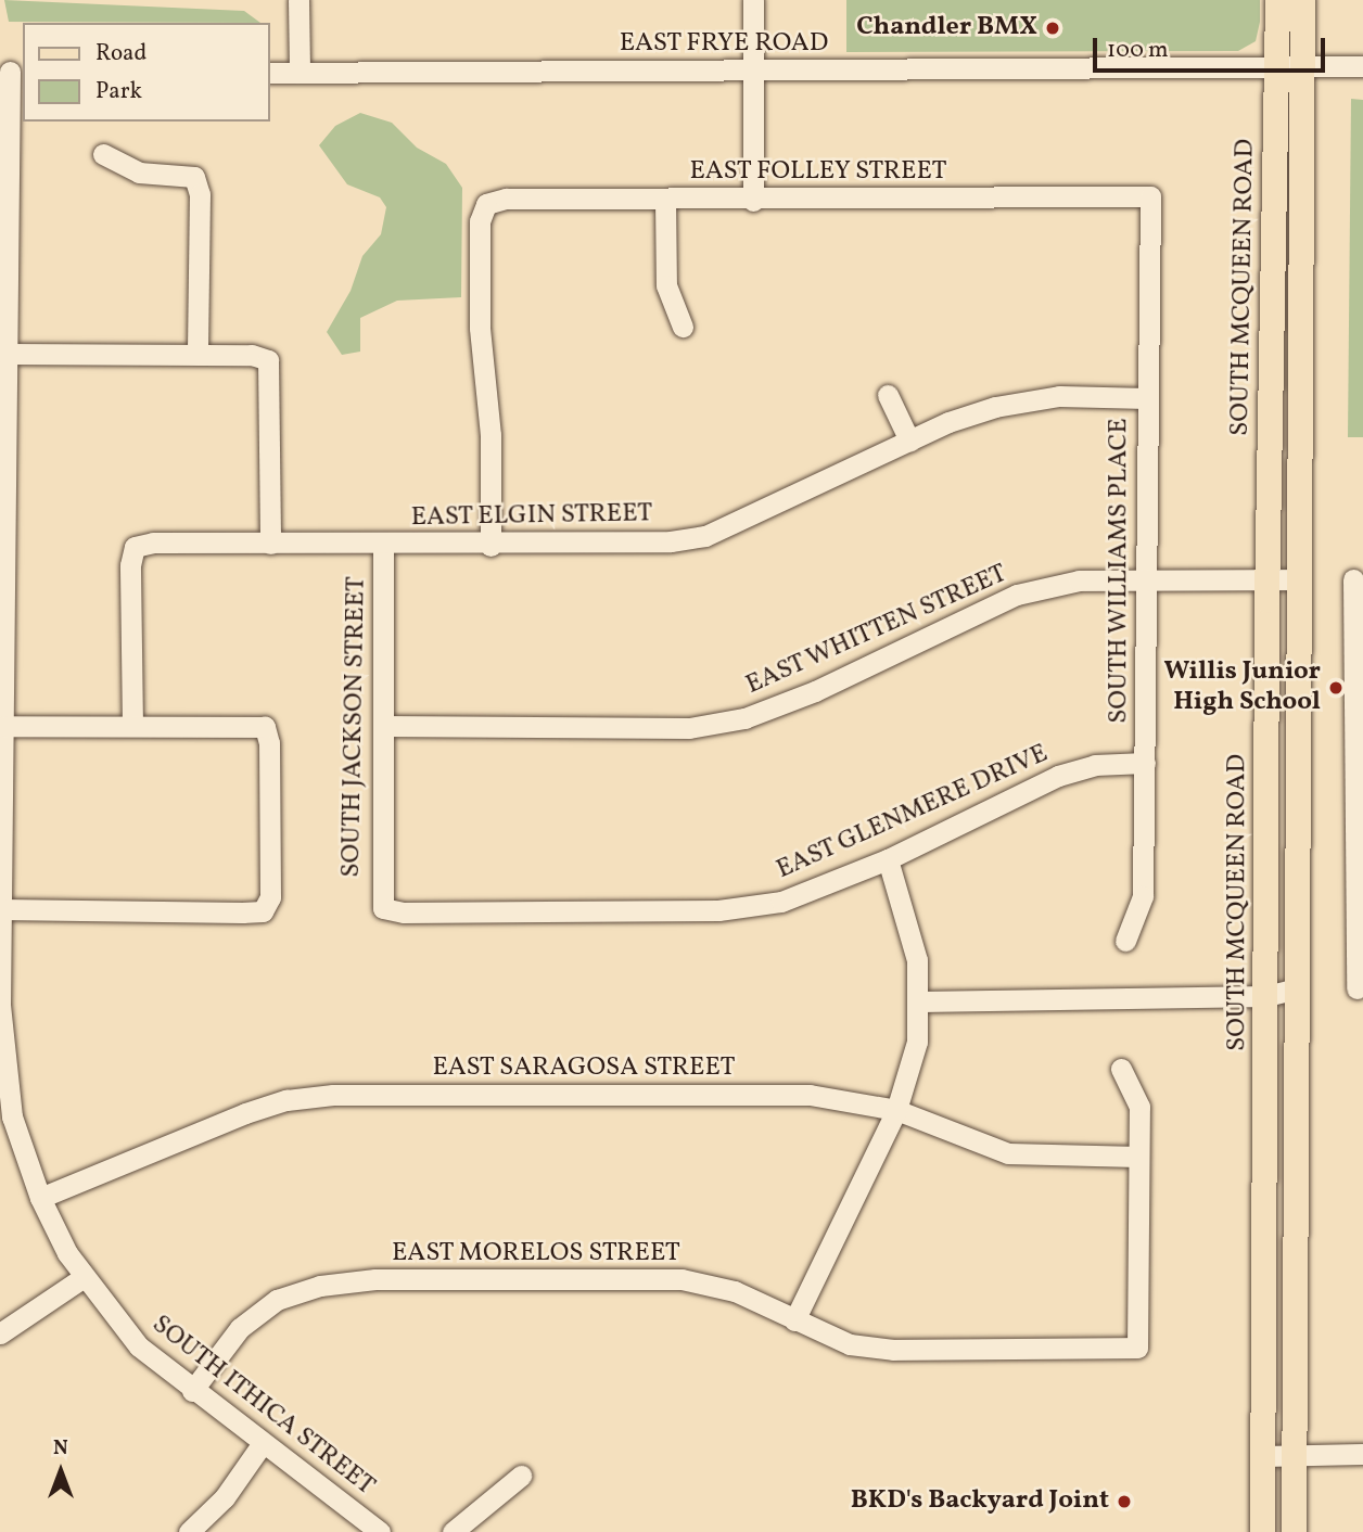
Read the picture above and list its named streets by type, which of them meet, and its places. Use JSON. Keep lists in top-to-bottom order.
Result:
{
  "streets": {
    "main road": ["SOUTH MCQUEEN ROAD"],
    "street": [
      "EAST FRYE ROAD",
      "EAST FOLLEY STREET",
      "EAST ELGIN STREET",
      "SOUTH WILLIAMS PLACE",
      "EAST WHITTEN STREET",
      "SOUTH JACKSON STREET",
      "EAST GLENMERE DRIVE",
      "EAST SARAGOSA STREET",
      "EAST MORELOS STREET",
      "SOUTH ITHICA STREET"
    ]
  },
  "crossings": [
    ["EAST FRYE ROAD", "SOUTH MCQUEEN ROAD"],
    ["EAST FOLLEY STREET", "EAST ELGIN STREET"],
    ["EAST FOLLEY STREET", "SOUTH WILLIAMS PLACE"],
    ["SOUTH MCQUEEN ROAD", "EAST WHITTEN STREET"],
    ["EAST ELGIN STREET", "SOUTH WILLIAMS PLACE"],
    ["EAST ELGIN STREET", "SOUTH JACKSON STREET"],
    ["SOUTH WILLIAMS PLACE", "EAST WHITTEN STREET"],
    ["SOUTH WILLIAMS PLACE", "EAST GLENMERE DRIVE"],
    ["EAST WHITTEN STREET", "SOUTH JACKSON STREET"],
    ["SOUTH JACKSON STREET", "EAST GLENMERE DRIVE"],
    ["EAST SARAGOSA STREET", "EAST MORELOS STREET"],
    ["EAST SARAGOSA STREET", "SOUTH ITHICA STREET"],
    ["EAST MORELOS STREET", "SOUTH ITHICA STREET"]
  ],
  "places": ["Chandler BMX", "Willis Junior High School", "BKD's Backyard Joint"],
  "legend": ["Road", "Park"],
  "scale_bar": "100 m",
  "north": "top"
}
